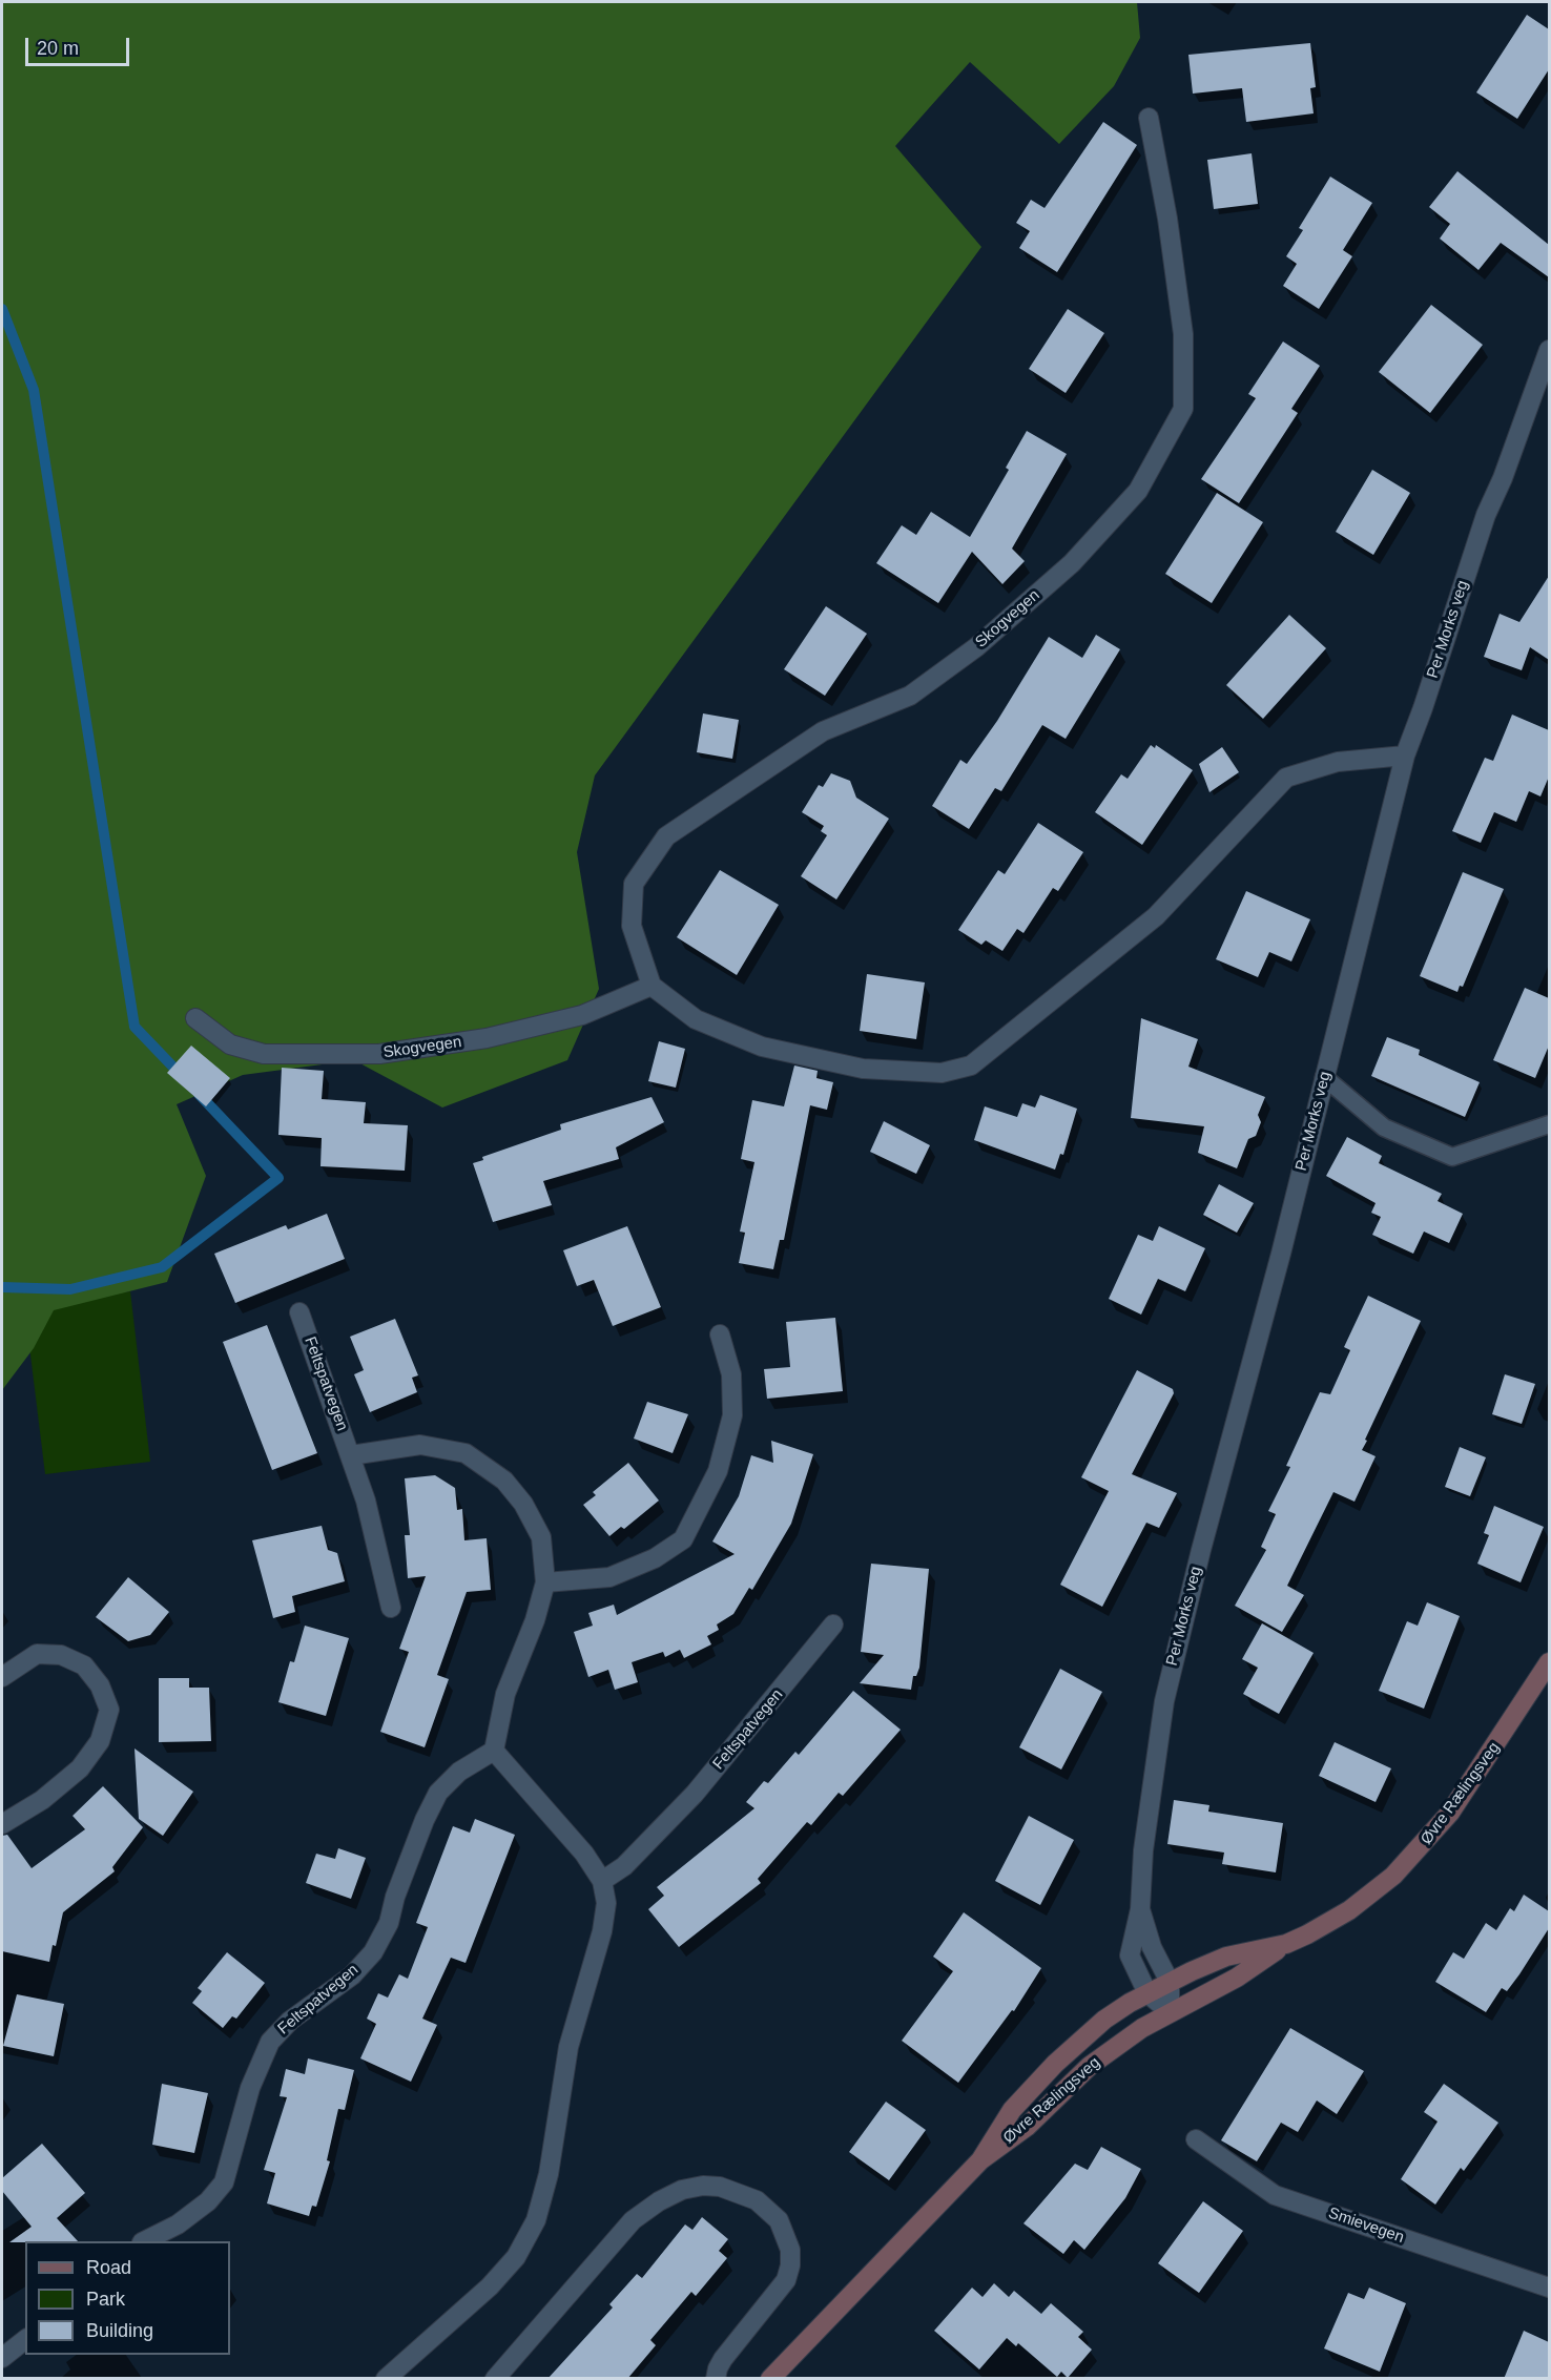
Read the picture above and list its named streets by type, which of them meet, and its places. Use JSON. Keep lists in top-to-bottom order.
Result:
{
  "streets": {
    "main road": ["Øvre Rælingsveg"],
    "street": [
      "Skogvegen",
      "Per Morks veg",
      "Feltspatvegen",
      "Smievegen"
    ]
  },
  "crossings": [
    ["Per Morks veg", "Øvre Rælingsveg"]
  ],
  "legend": ["Road", "Park", "Building"],
  "scale_bar": "20 m"
}
